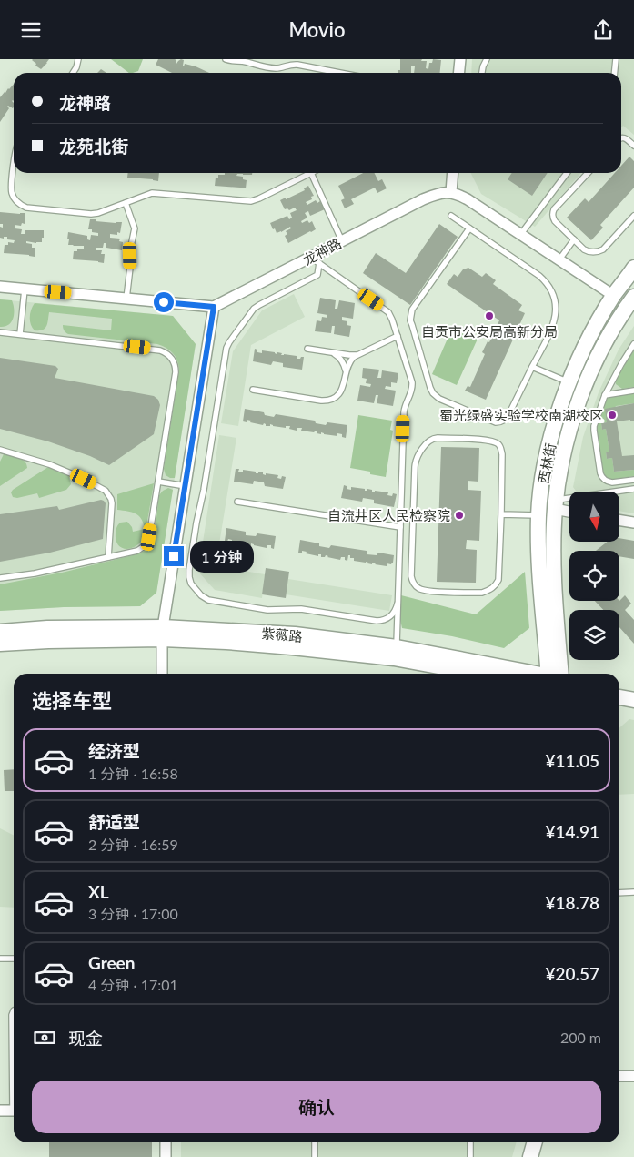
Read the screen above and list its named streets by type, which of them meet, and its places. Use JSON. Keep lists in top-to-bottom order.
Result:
{
  "streets": {
    "main road": ["西林街", "紫薇路"],
    "street": ["龙神路"]
  },
  "places": ["自贡市公安局高新分局", "蜀光绿盛实验学校南湖校区", "自流井区人民检察院"],
  "north": "bottom",
  "page": {
    "header": "Movio",
    "banner": ["龙神路", "龙苑北街"],
    "bubble": "1 分钟",
    "heading": "选择车型",
    "list": [
      {
        "name": "经济型",
        "note": "1 分钟 · 16:58",
        "value": "¥11.05"
      },
      {
        "name": "舒适型",
        "note": "2 分钟 · 16:59",
        "value": "¥14.91"
      },
      {
        "name": "XL",
        "note": "3 分钟 · 17:00",
        "value": "¥18.78"
      },
      {
        "name": "Green",
        "note": "4 分钟 · 17:01",
        "value": "¥20.57"
      }
    ],
    "pay": ["现金", "200 m"],
    "buttons": "确认"
  }
}
